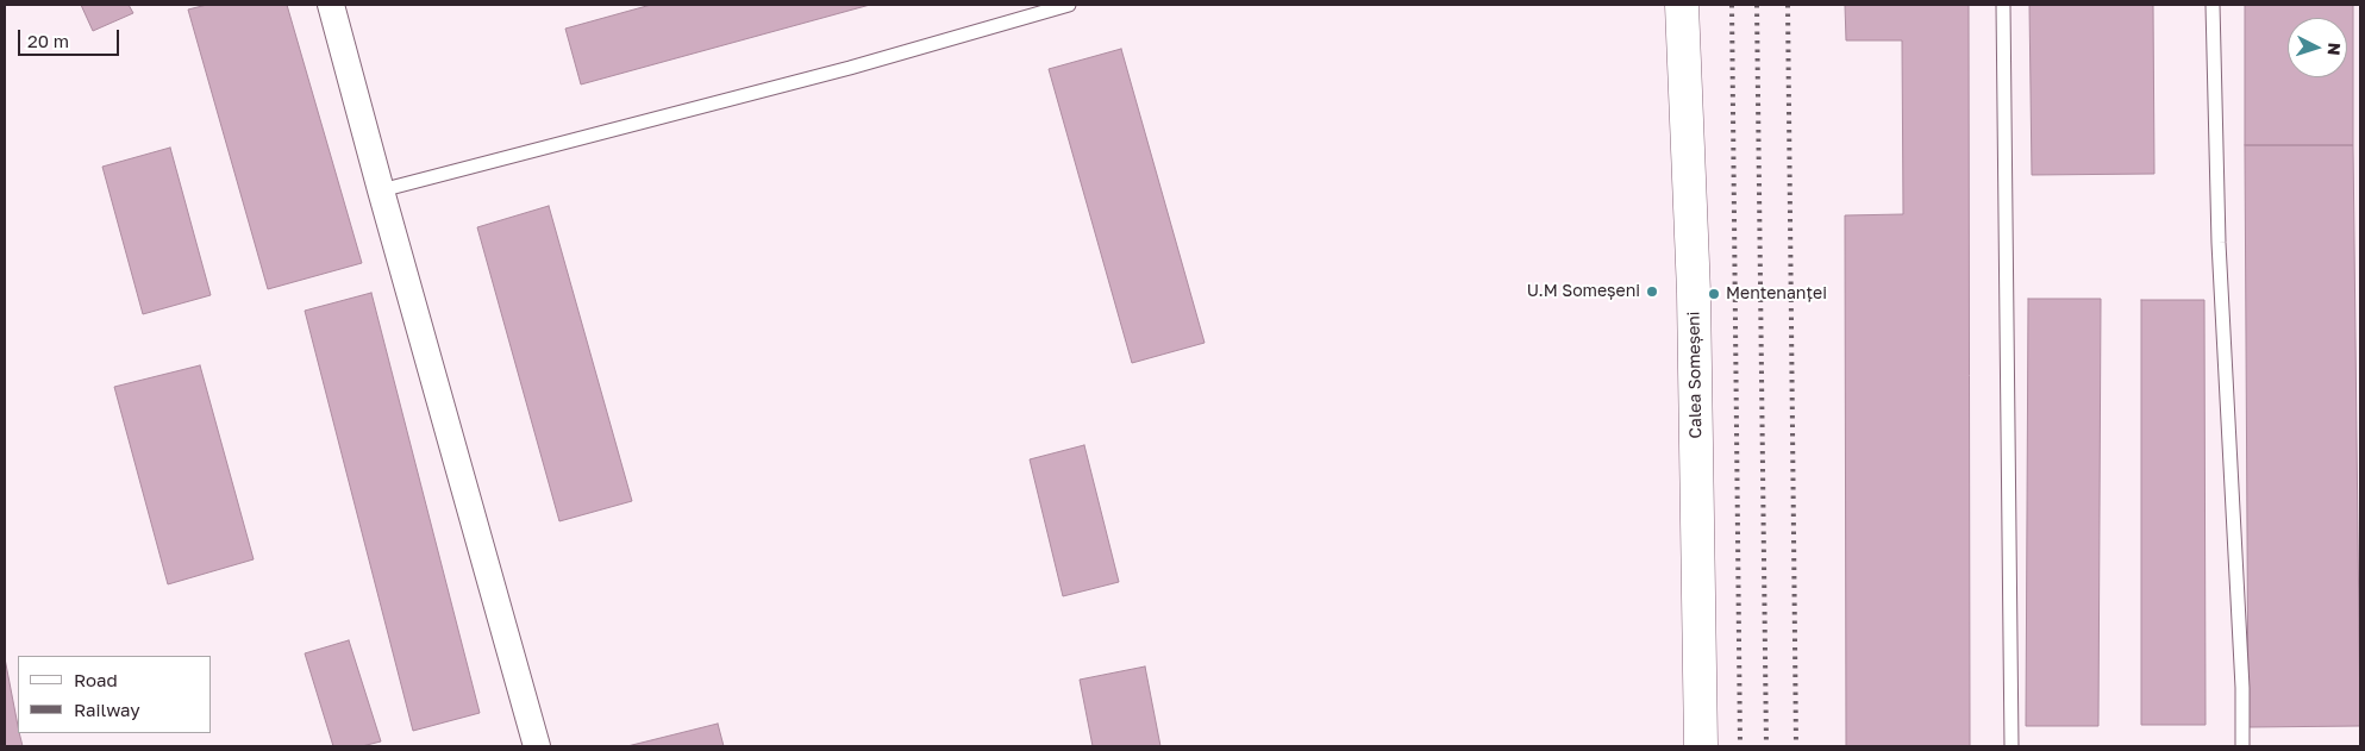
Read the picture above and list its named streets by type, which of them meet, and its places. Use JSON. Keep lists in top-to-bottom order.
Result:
{
  "streets": {
    "main road": ["Calea Someșeni"]
  },
  "places": ["U.M Someșeni", "Mentenanței"],
  "legend": ["Road", "Railway"],
  "scale_bar": "20 m",
  "north": "right"
}
